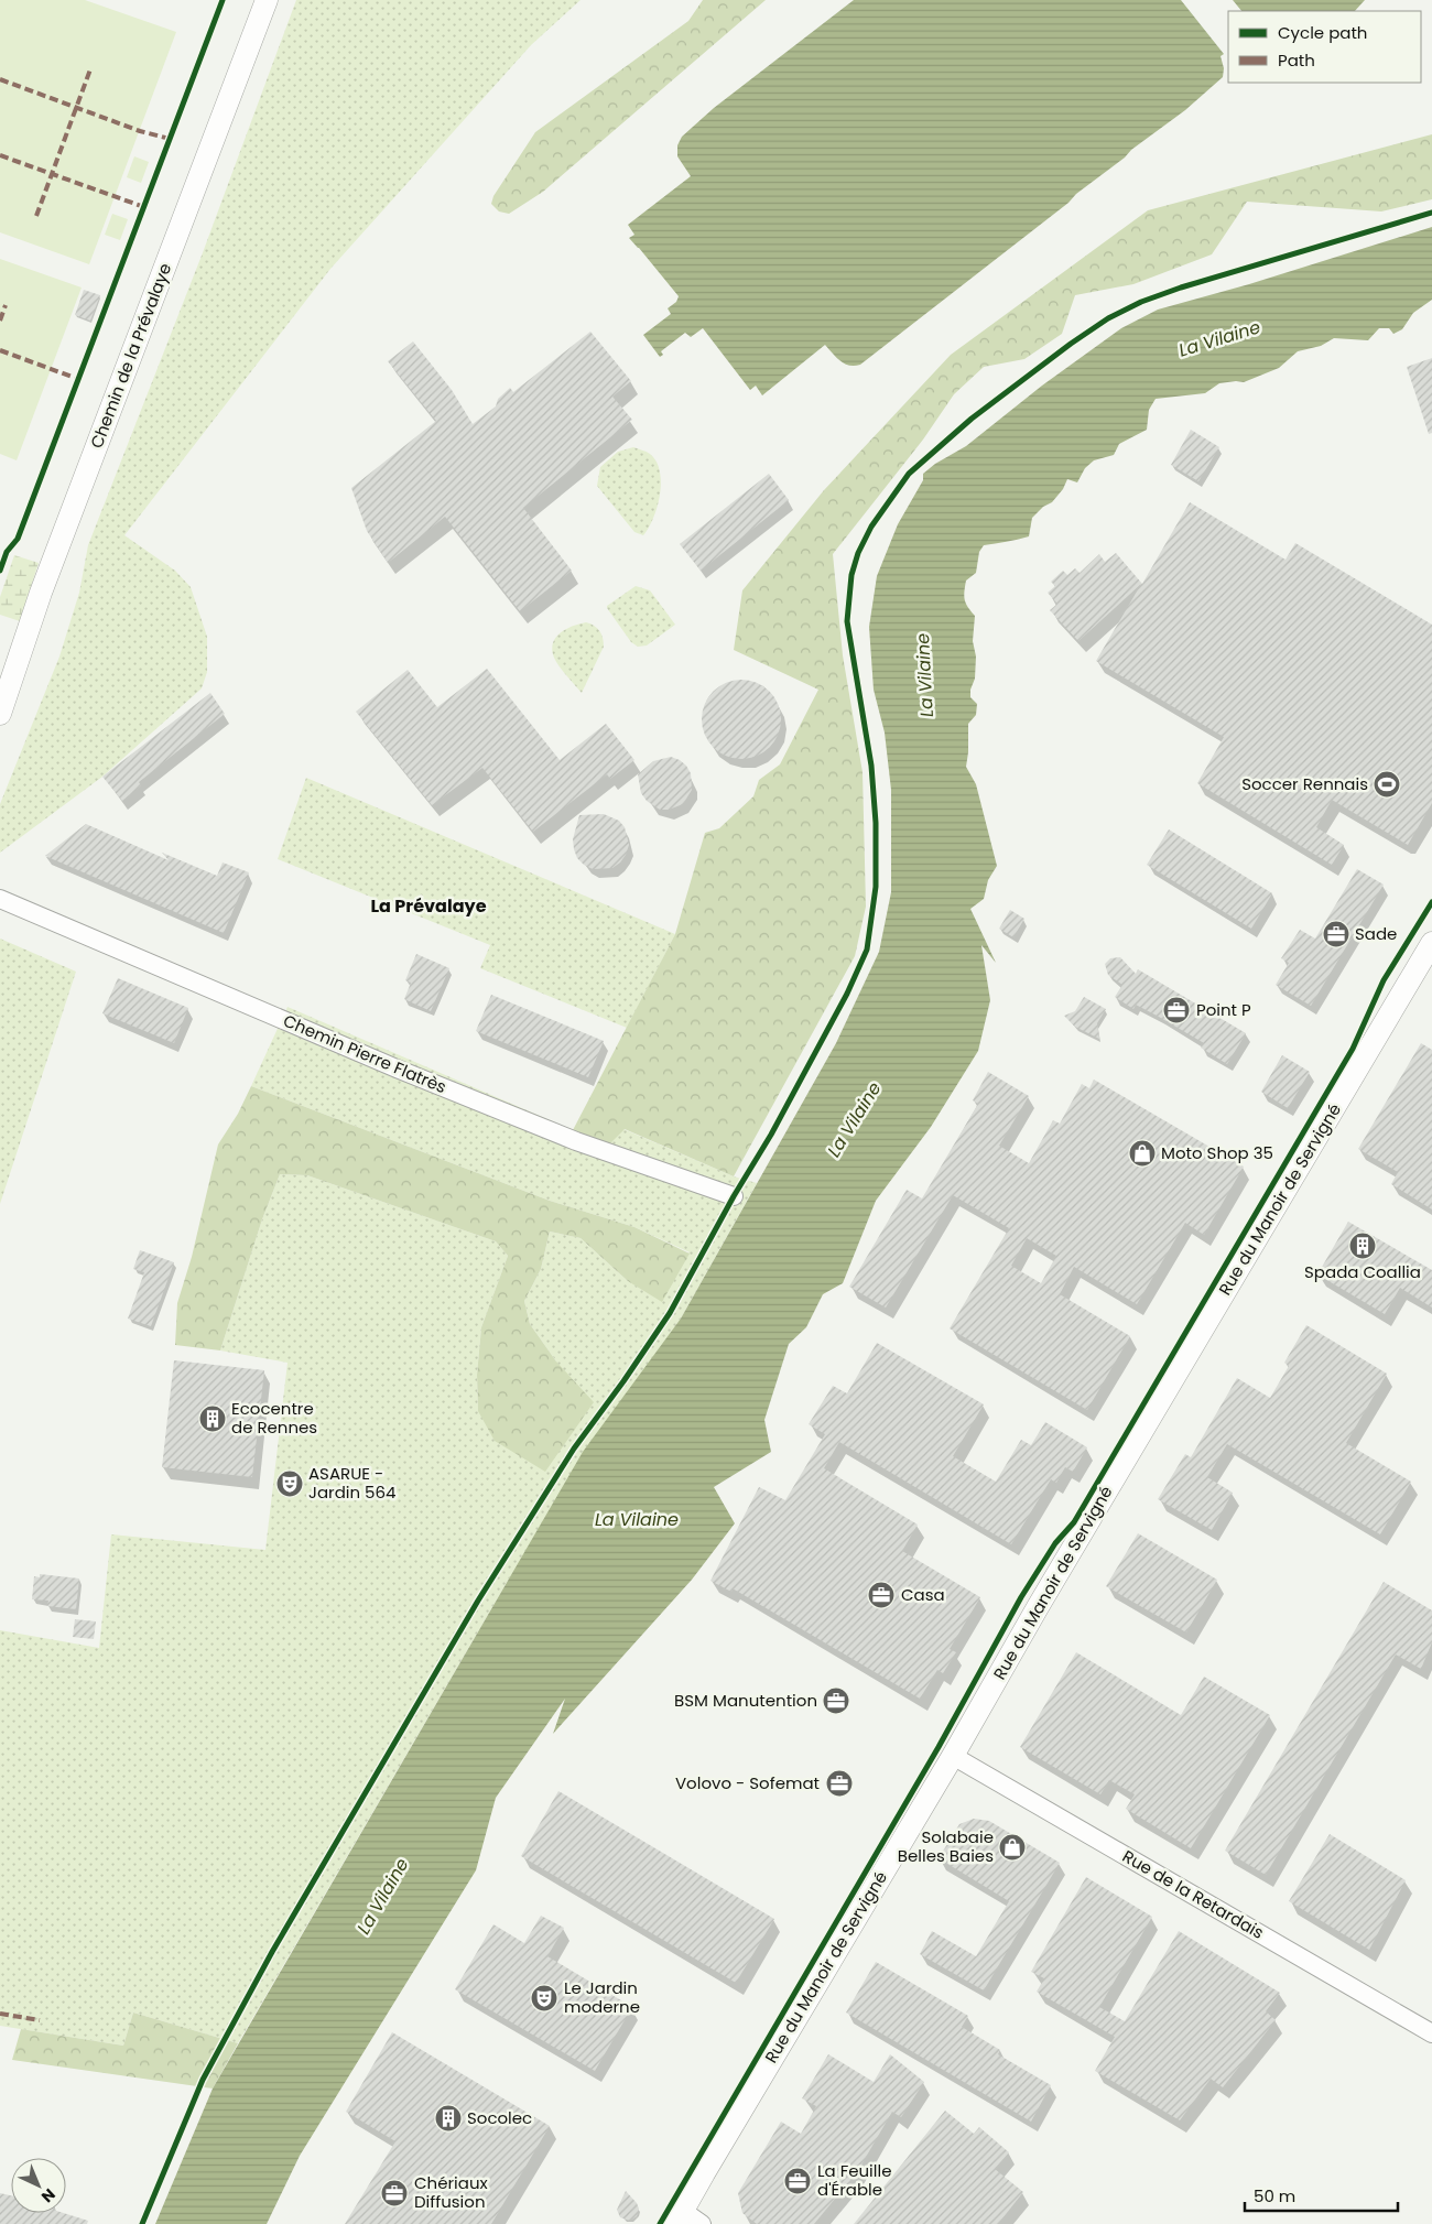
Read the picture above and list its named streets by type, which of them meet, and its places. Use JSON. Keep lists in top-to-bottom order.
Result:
{
  "streets": {
    "street": [
      "Chemin de la Prévalaye",
      "Chemin Pierre Flatrès",
      "Rue du Manoir de Servigné",
      "Rue de la Retardais"
    ]
  },
  "crossings": [
    ["Rue du Manoir de Servigné", "Rue de la Retardais"]
  ],
  "districts": ["La Prévalaye"],
  "water": ["La Vilaine"],
  "places": {
    "sports": ["Soccer Rennais"],
    "office": [
      "Sade",
      "Point P",
      "Casa",
      "BSM Manutention",
      "Volovo - Sofemat",
      "La Feuille d'Érable",
      "Chériaux Diffusion"
    ],
    "shop": ["Moto Shop 35", "Solabaie Belles Baies"],
    "building": ["Spada Coallia", "Ecocentre de Rennes", "Socolec"],
    "theatre": ["ASARUE - Jardin 564", "Le Jardin moderne"]
  },
  "legend": ["Cycle path", "Path"],
  "scale_bar": "50 m",
  "north": "bottom right"
}
